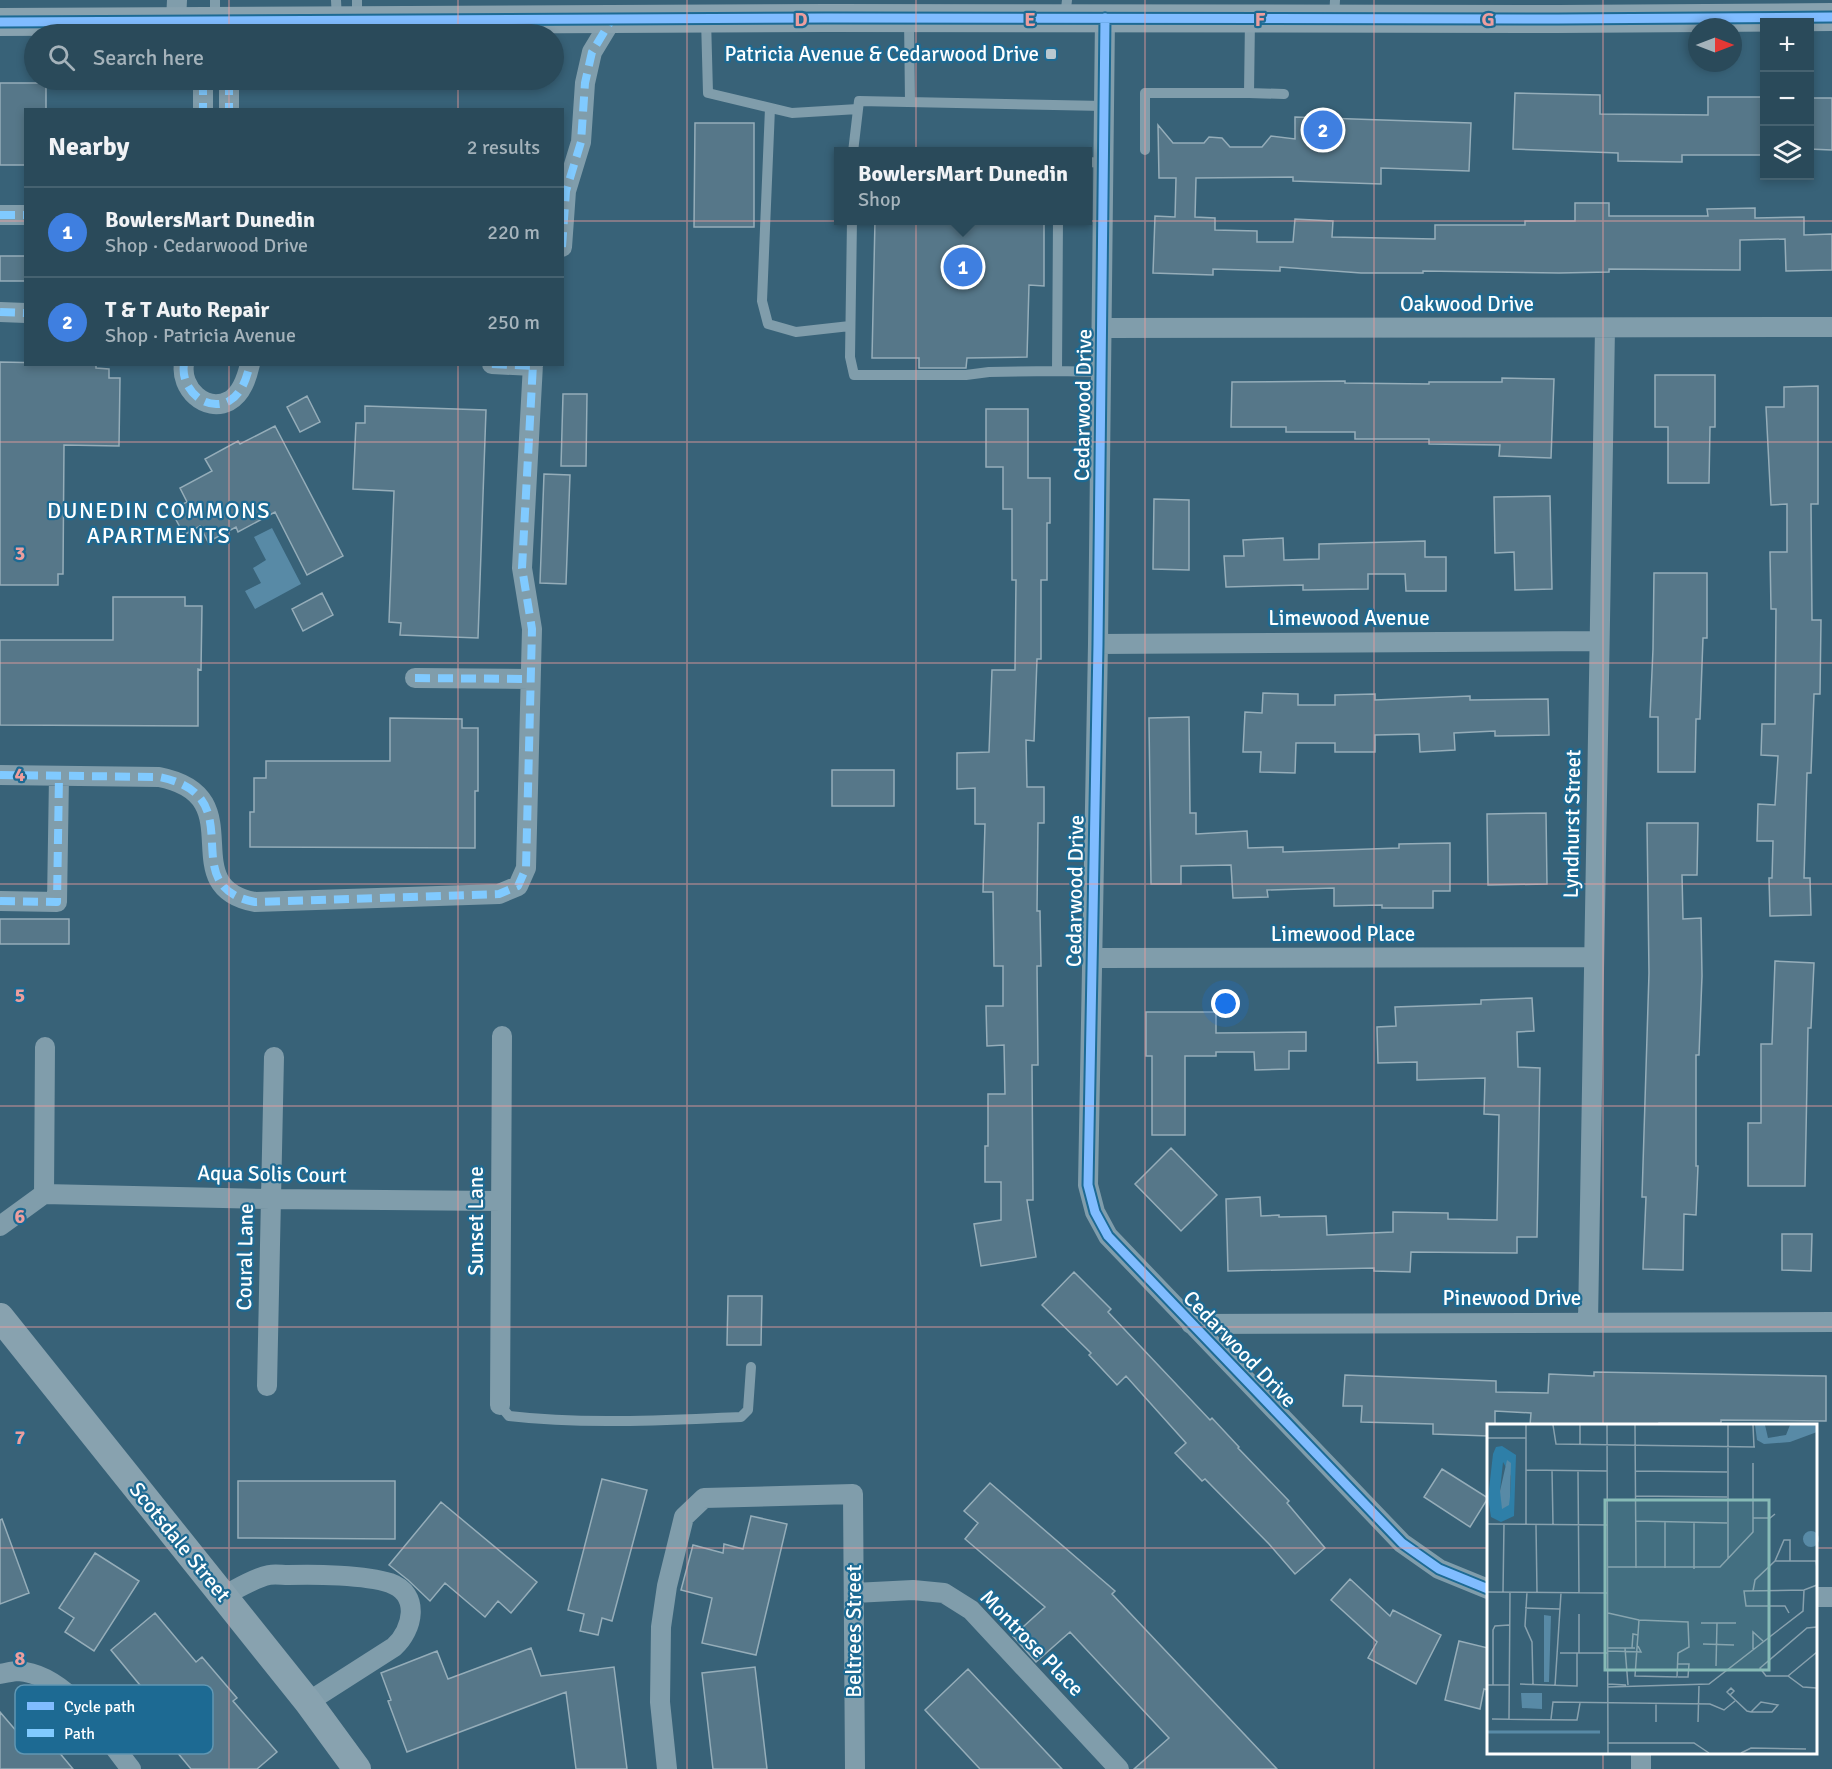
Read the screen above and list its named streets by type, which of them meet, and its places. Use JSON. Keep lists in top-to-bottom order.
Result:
{
  "streets": {
    "street": [
      "Oakwood Drive",
      "Cedarwood Drive",
      "Limewood Avenue",
      "Lyndhurst Street",
      "Limewood Place",
      "Aqua Solis Court",
      "Sunset Lane",
      "Coural Lane",
      "Pinewood Drive",
      "Scotsdale Street",
      "Beltrees Street",
      "Montrose Place"
    ]
  },
  "crossings": [
    ["Oakwood Drive", "Cedarwood Drive"],
    ["Oakwood Drive", "Lyndhurst Street"],
    ["Cedarwood Drive", "Limewood Avenue"],
    ["Cedarwood Drive", "Limewood Place"],
    ["Cedarwood Drive", "Pinewood Drive"],
    ["Limewood Avenue", "Lyndhurst Street"],
    ["Lyndhurst Street", "Limewood Place"],
    ["Lyndhurst Street", "Pinewood Drive"],
    ["Aqua Solis Court", "Sunset Lane"],
    ["Aqua Solis Court", "Coural Lane"],
    ["Beltrees Street", "Montrose Place"]
  ],
  "districts": ["DUNEDIN COMMONS APARTMENTS"],
  "places": {
    "transit": ["Patricia Avenue & Cedarwood Drive"]
  },
  "legend": ["Cycle path", "Path"],
  "north": "right",
  "page": {
    "map_buttons": ["+", "−"],
    "search": "Search here",
    "pins": ["2", "1"],
    "heading": ["Nearby", "2 results"],
    "popup": ["BowlersMart Dunedin", "Shop"],
    "list": [
      {
        "mark": "1",
        "name": "BowlersMart Dunedin",
        "note": "Shop · Cedarwood Drive",
        "value": "220 m"
      },
      {
        "mark": "2",
        "name": "T & T Auto Repair",
        "note": "Shop · Patricia Avenue",
        "value": "250 m"
      }
    ]
  },
  "grid": {
    "columns": [
      "D",
      "E",
      "F",
      "G"
    ],
    "rows": [
      "3",
      "4",
      "5",
      "6",
      "7",
      "8"
    ]
  }
}
